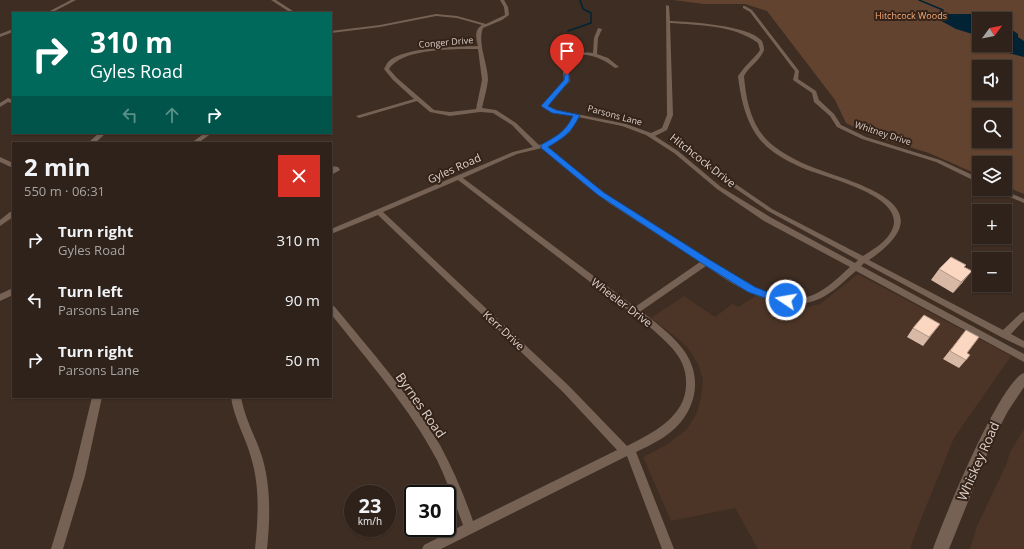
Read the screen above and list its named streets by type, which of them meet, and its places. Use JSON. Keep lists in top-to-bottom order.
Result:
{
  "streets": {
    "main road": ["Whiskey Road"],
    "street": [
      "Conger Drive",
      "Parsons Lane",
      "Whitney Drive",
      "Hitchcock Drive",
      "Gyles Road",
      "Wheeler Drive",
      "Kerr Drive",
      "Byrnes Road"
    ]
  },
  "crossings": [
    ["Conger Drive", "Hitchcock Drive"],
    ["Conger Drive", "Gyles Road"],
    ["Parsons Lane", "Hitchcock Drive"],
    ["Parsons Lane", "Gyles Road"],
    ["Gyles Road", "Wheeler Drive"],
    ["Gyles Road", "Kerr Drive"],
    ["Wheeler Drive", "Kerr Drive"],
    ["Wheeler Drive", "Byrnes Road"]
  ],
  "parks": ["Hitchcock Woods"],
  "north": "top right",
  "page": {
    "map_buttons": ["+", "−"],
    "turn": ["310 m", "Gyles Road"],
    "heading": ["2 min", "550 m · 06:31"],
    "list": [
      {
        "name": "Turn right",
        "note": "Gyles Road",
        "value": "310 m"
      },
      {
        "name": "Turn left",
        "note": "Parsons Lane",
        "value": "90 m"
      },
      {
        "name": "Turn right",
        "note": "Parsons Lane",
        "value": "50 m"
      }
    ],
    "speed": "23 km/h",
    "limit": "30"
  }
}
